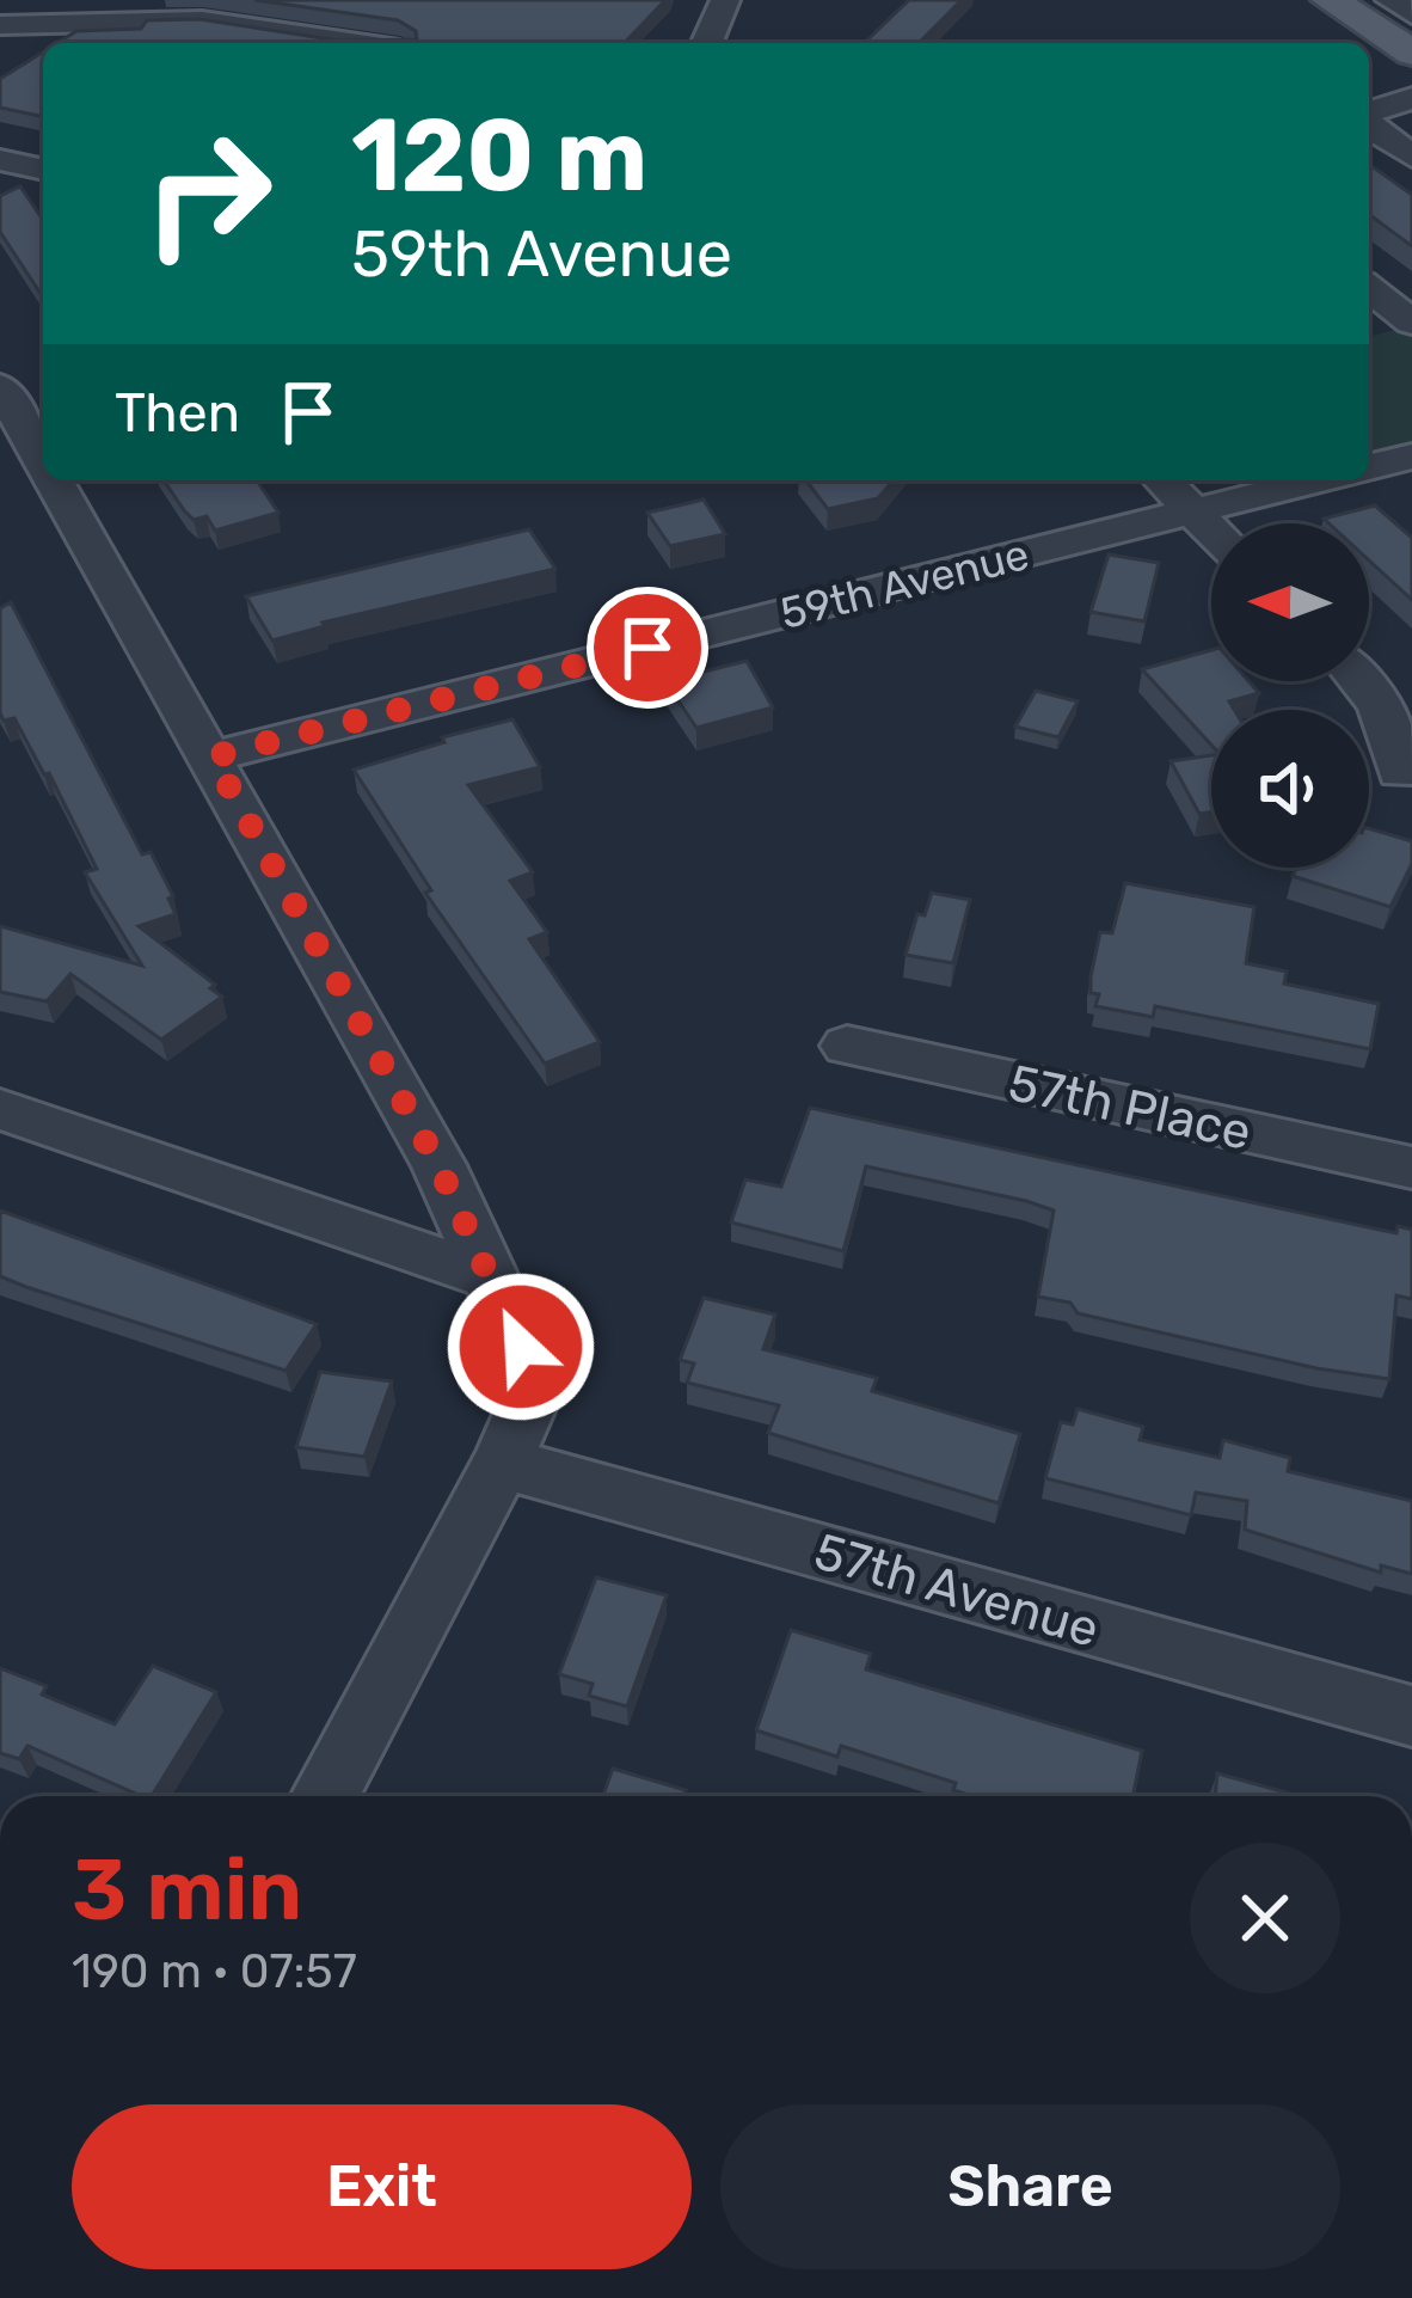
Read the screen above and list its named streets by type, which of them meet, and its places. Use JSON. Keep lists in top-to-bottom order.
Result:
{
  "streets": {
    "street": ["59th Avenue", "57th Place", "57th Avenue"]
  },
  "north": "left",
  "page": {
    "turn": ["120 m", "59th Avenue"],
    "then": "Then",
    "heading": ["3 min", "190 m · 07:57"],
    "buttons": ["Exit", "Share"]
  }
}
